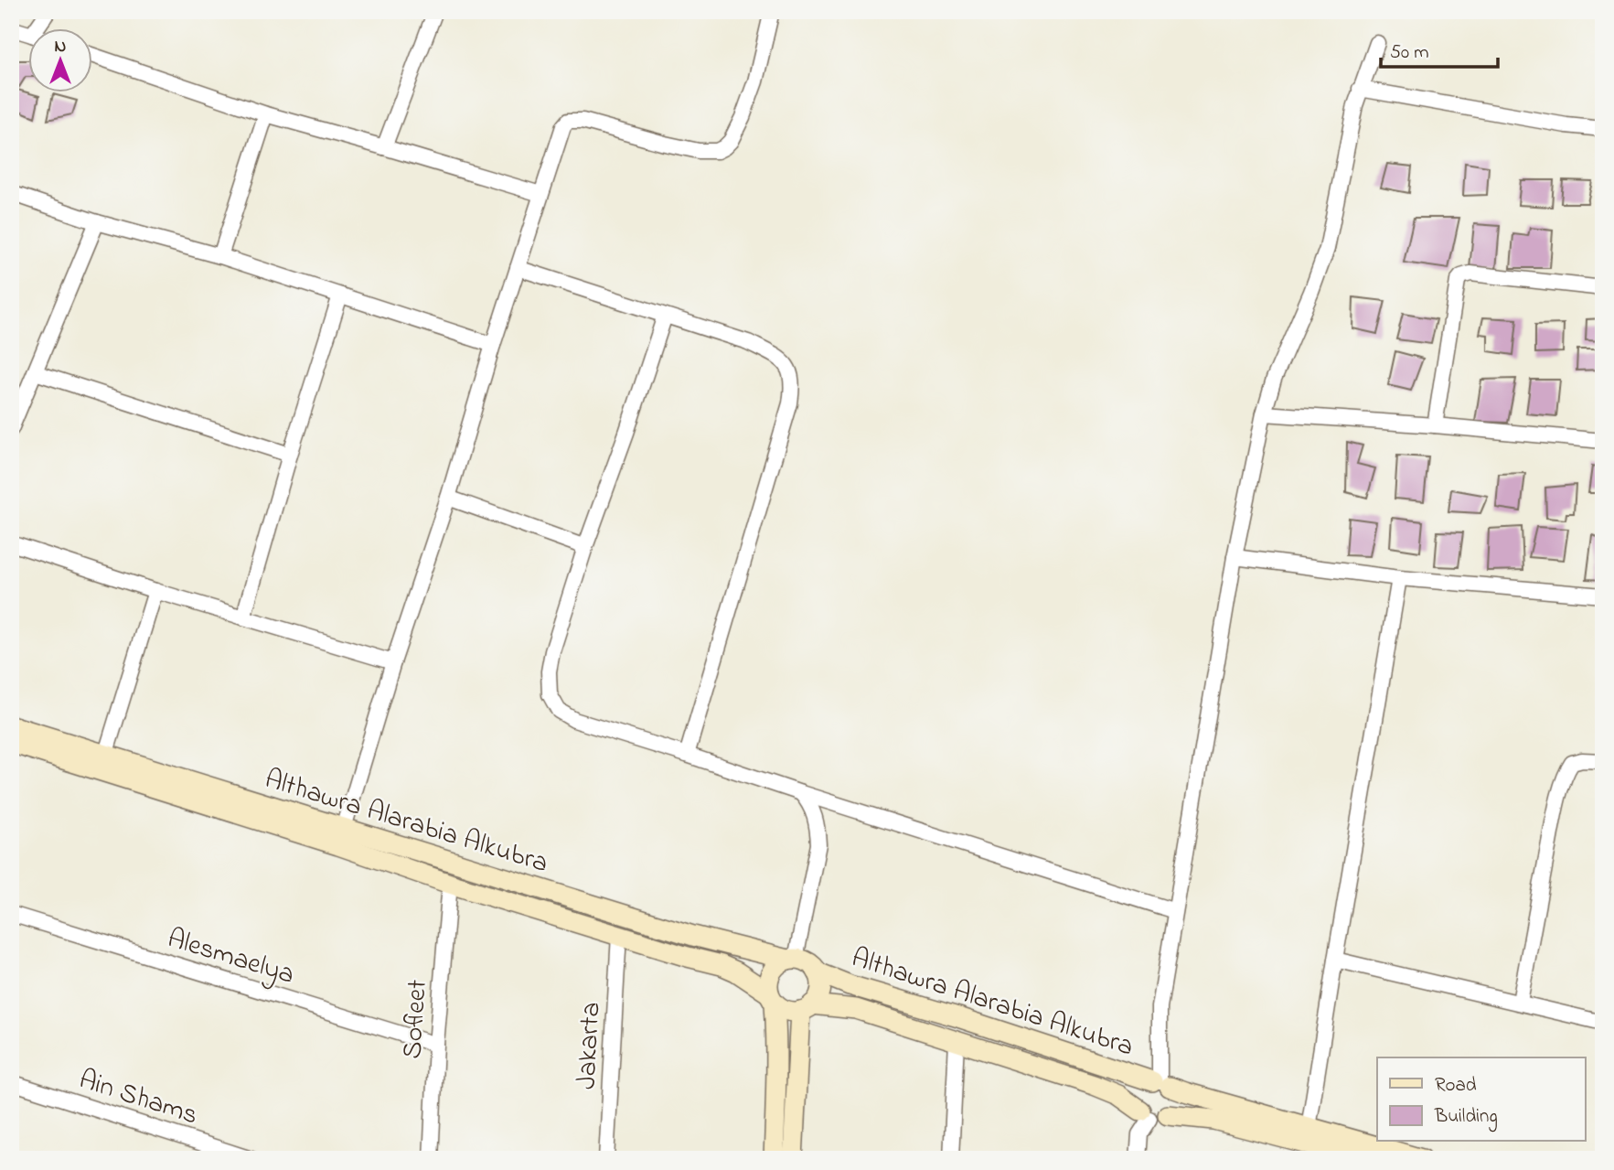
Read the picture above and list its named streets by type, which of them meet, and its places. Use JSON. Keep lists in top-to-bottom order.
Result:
{
  "streets": {
    "street": [
      "Althawra Alarabia Alkubra",
      "Alesmaelya",
      "Sofleet",
      "Jakarta",
      "Ain Shams"
    ]
  },
  "crossings": [
    ["Althawra Alarabia Alkubra", "Sofleet"],
    ["Althawra Alarabia Alkubra", "Jakarta"],
    ["Alesmaelya", "Sofleet"]
  ],
  "legend": ["Road", "Building"],
  "scale_bar": "50 m",
  "north": "top"
}
